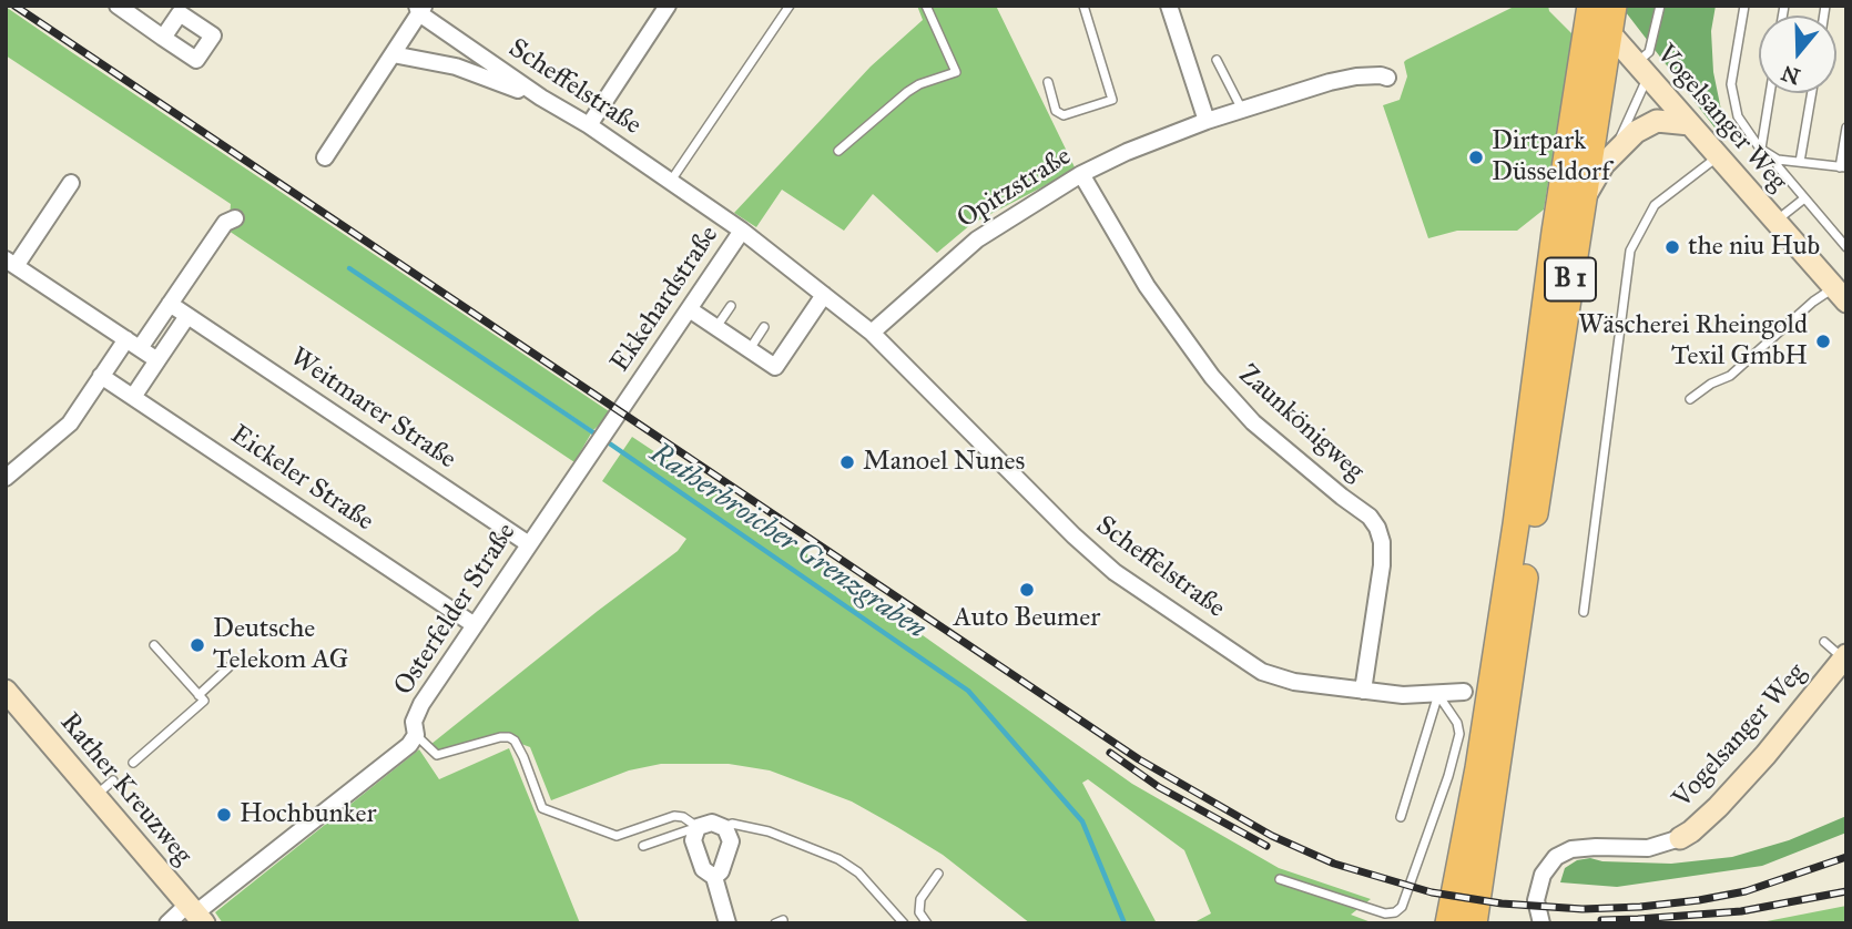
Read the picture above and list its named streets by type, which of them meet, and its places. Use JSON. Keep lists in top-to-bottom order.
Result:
{
  "streets": {
    "main road": ["B 1"],
    "street": [
      "Scheffelstraße",
      "Vogelsanger Weg",
      "Opitzstraße",
      "Ekkehardstraße",
      "Weitmarer Straße",
      "Zaunkönigweg",
      "Eickeler Straße",
      "Osterfelder Straße",
      "Rather Kreuzweg"
    ]
  },
  "crossings": [
    ["Scheffelstraße", "Opitzstraße"],
    ["Scheffelstraße", "Ekkehardstraße"],
    ["Scheffelstraße", "Zaunkönigweg"],
    ["Vogelsanger Weg", "B 1"],
    ["Opitzstraße", "Zaunkönigweg"],
    ["Ekkehardstraße", "Osterfelder Straße"],
    ["Weitmarer Straße", "Osterfelder Straße"],
    ["Eickeler Straße", "Osterfelder Straße"],
    ["Osterfelder Straße", "Rather Kreuzweg"]
  ],
  "water": ["Ratherbroicher Grenzgraben"],
  "places": [
    "Dirtpark Düsseldorf",
    "the niu Hub",
    "Wäscherei Rheingold Texil GmbH",
    "Manoel Nunes",
    "Auto Beumer",
    "Deutsche Telekom AG",
    "Hochbunker"
  ],
  "north": "bottom"
}
